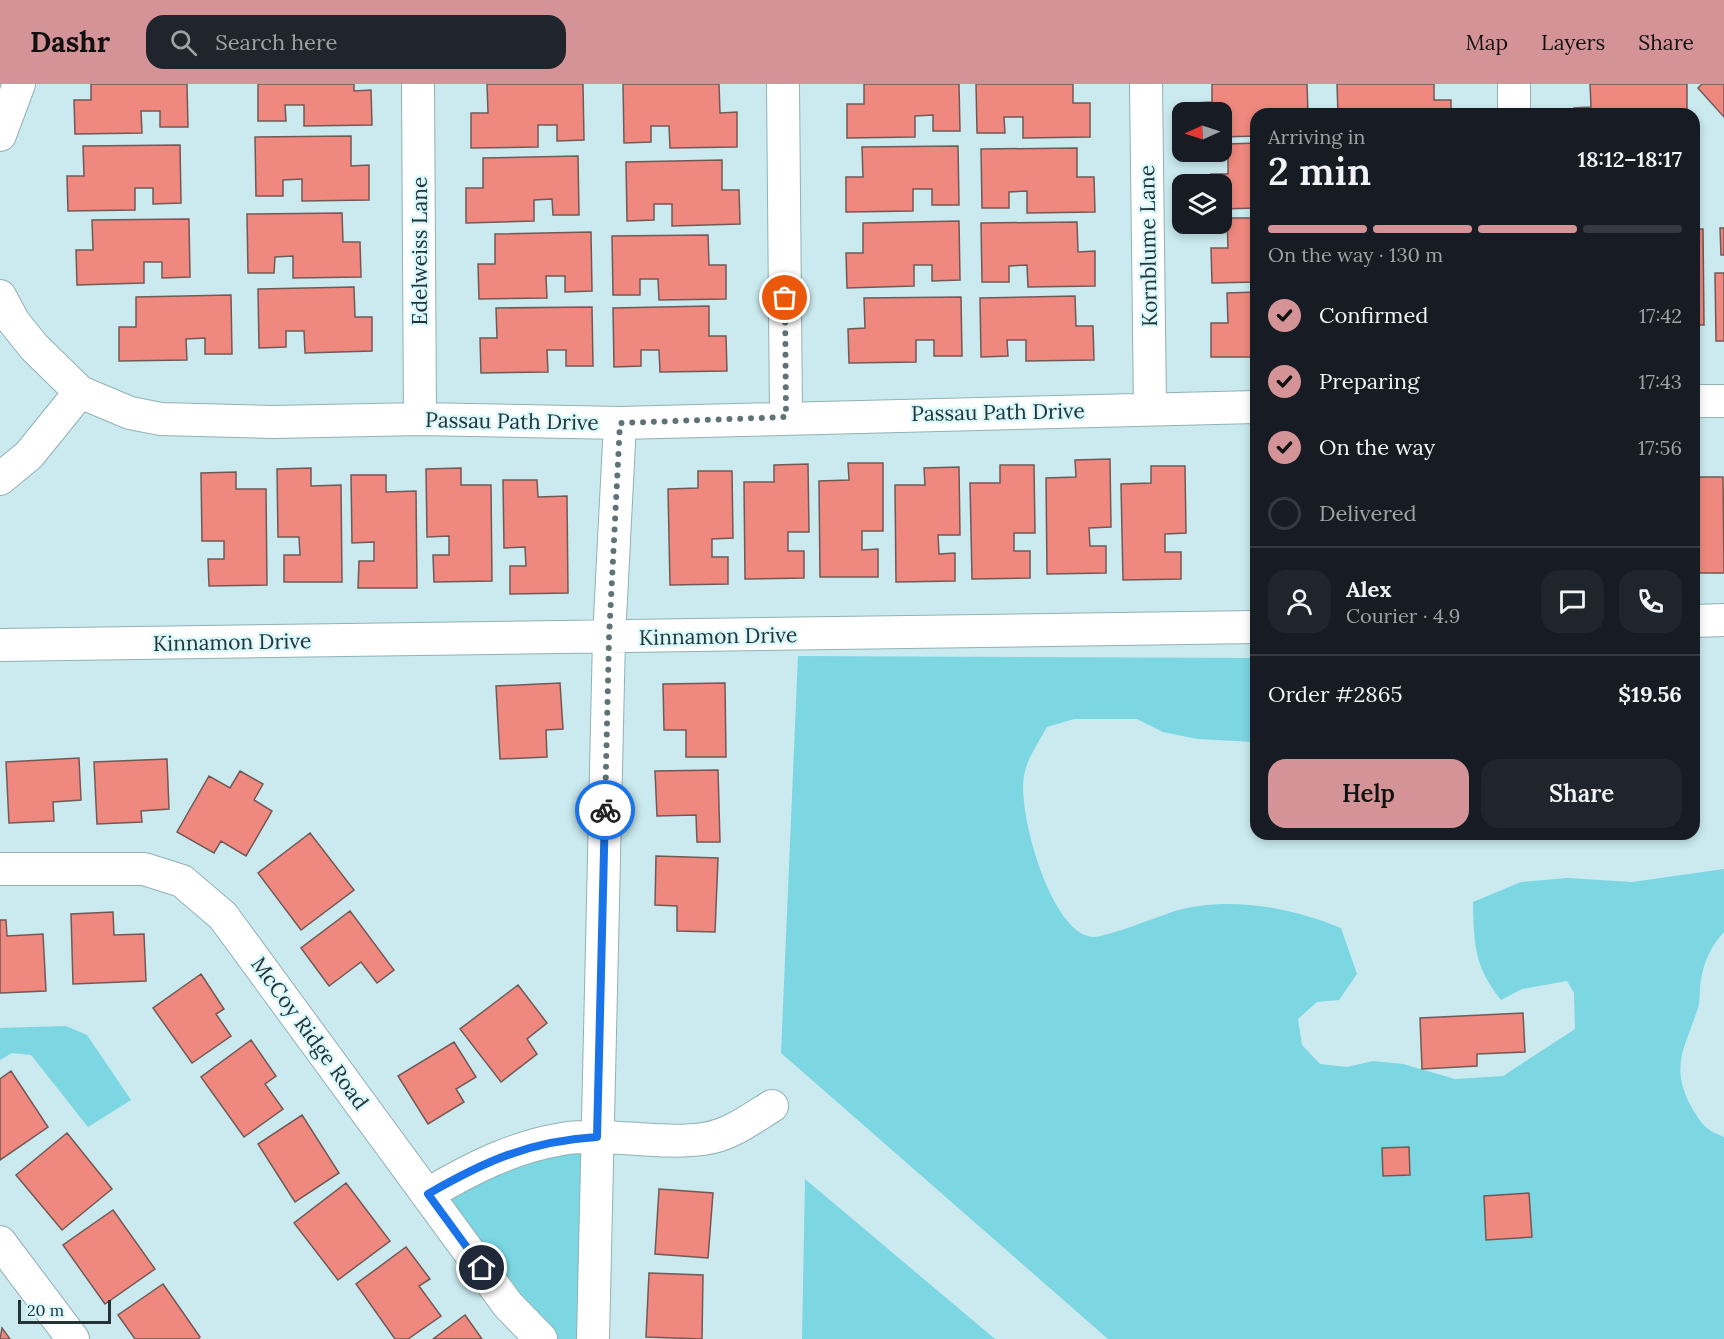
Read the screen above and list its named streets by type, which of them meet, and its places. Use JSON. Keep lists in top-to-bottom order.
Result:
{
  "streets": {
    "street": [
      "Kornblume Lane",
      "Edelweiss Lane",
      "Passau Path Drive",
      "Kinnamon Drive",
      "McCoy Ridge Road"
    ]
  },
  "crossings": [
    ["Kornblume Lane", "Passau Path Drive"],
    ["Edelweiss Lane", "Passau Path Drive"]
  ],
  "scale_bar": "20 m",
  "north": "left",
  "page": {
    "header": "Dashr",
    "search": "Search here",
    "nav": ["Map", "Layers", "Share"],
    "heading": ["2 min", "Arriving in", "18:12–18:17"],
    "panel": [
      "Alex",
      "Courier · 4.9",
      "Order #2865",
      "$19.56"
    ],
    "bar": "On the way · 130 m",
    "list": [
      ["Confirmed", "17:42"],
      ["Preparing", "17:43"],
      ["On the way", "17:56"],
      "Delivered"
    ],
    "buttons": ["Help", "Share"],
    "scale": "20 m"
  }
}
